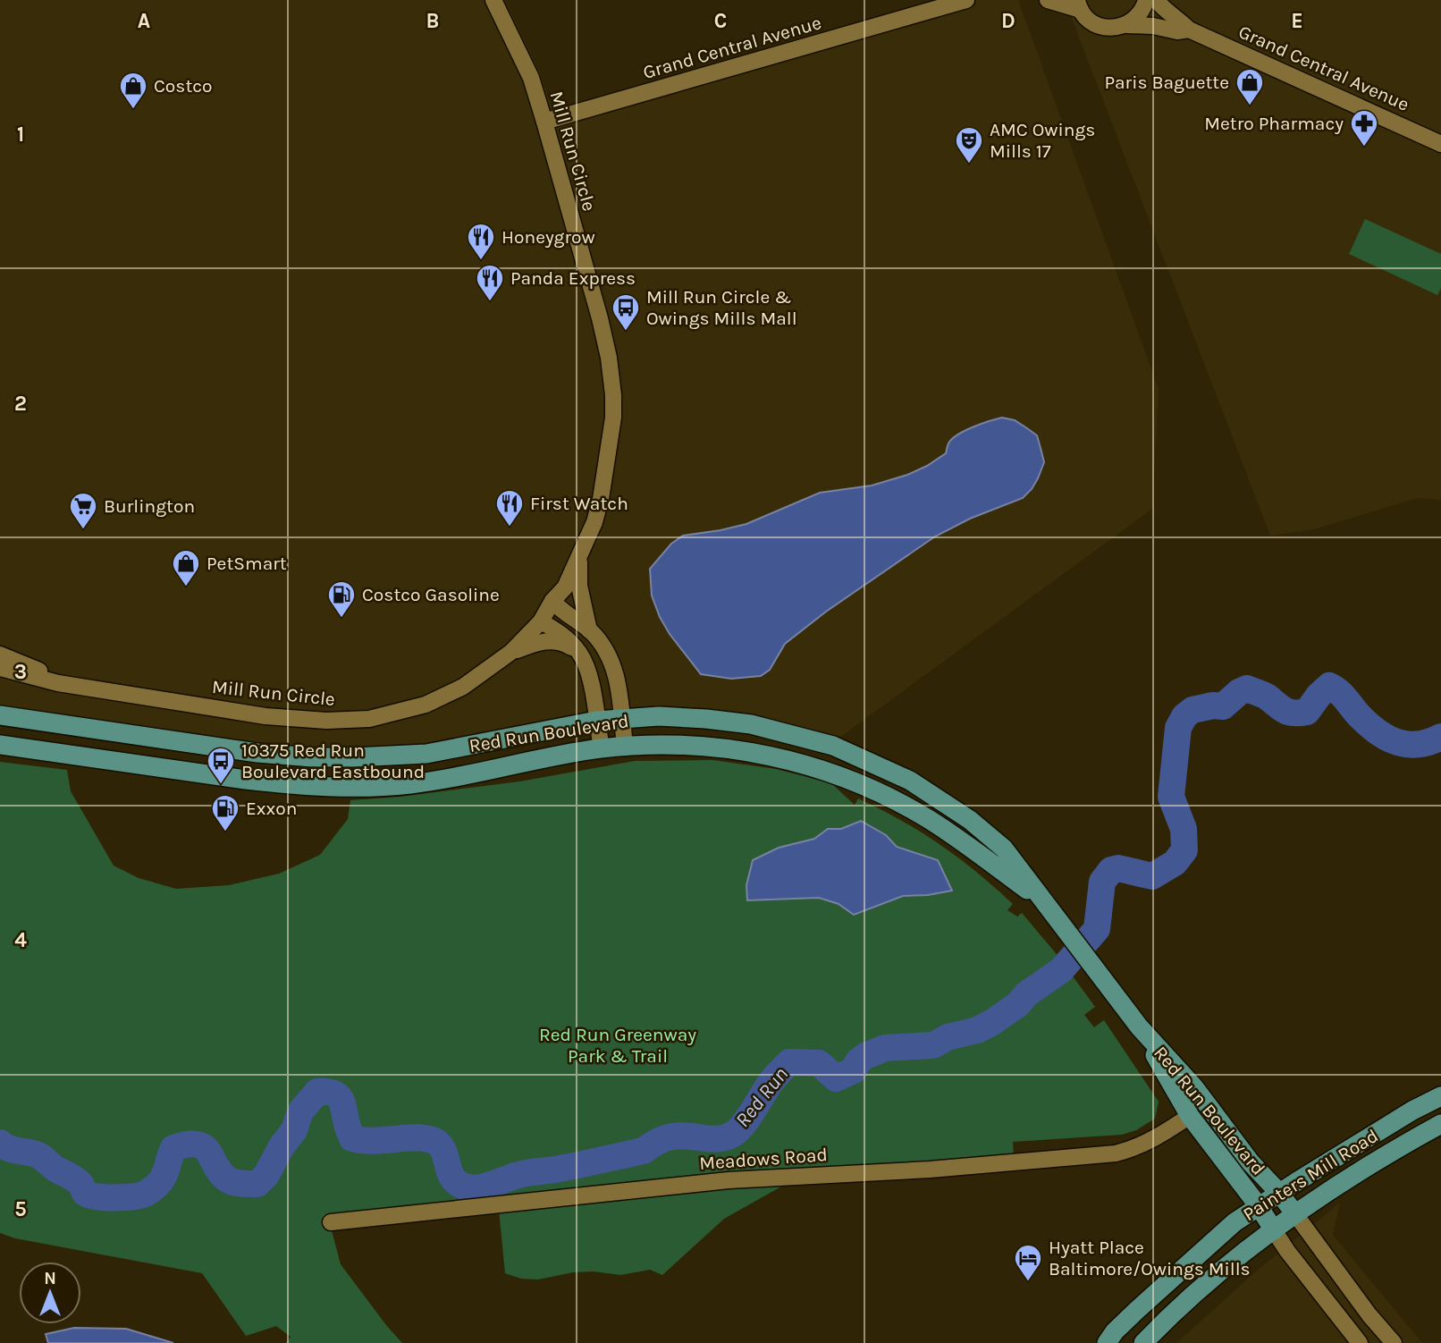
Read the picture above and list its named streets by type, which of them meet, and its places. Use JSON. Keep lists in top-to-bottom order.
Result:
{
  "streets": {
    "main road": ["Red Run Boulevard", "Painters Mill Road"],
    "street": ["Grand Central Avenue", "Mill Run Circle", "Meadows Road"]
  },
  "crossings": [
    ["Grand Central Avenue", "Mill Run Circle"],
    ["Red Run Boulevard", "Meadows Road"],
    ["Red Run Boulevard", "Painters Mill Road"]
  ],
  "water": ["Red Run"],
  "parks": ["Red Run Greenway Park & Trail"],
  "places": {
    "shop": ["Paris Baguette", "Costco", "PetSmart"],
    "pharmacy": ["Metro Pharmacy"],
    "theatre": ["AMC Owings Mills 17"],
    "restaurant": ["Honeygrow", "Panda Express", "First Watch"],
    "bus stop": ["Mill Run Circle & Owings Mills Mall", "10375 Red Run Boulevard Eastbound"],
    "supermarket": ["Burlington"],
    "fuel station": ["Costco Gasoline", "Exxon"],
    "hotel": ["Hyatt Place Baltimore/Owings Mills"]
  },
  "north": "top",
  "grid": {
    "columns": [
      "A",
      "B",
      "C",
      "D",
      "E"
    ],
    "rows": [
      "1",
      "2",
      "3",
      "4",
      "5"
    ]
  }
}
